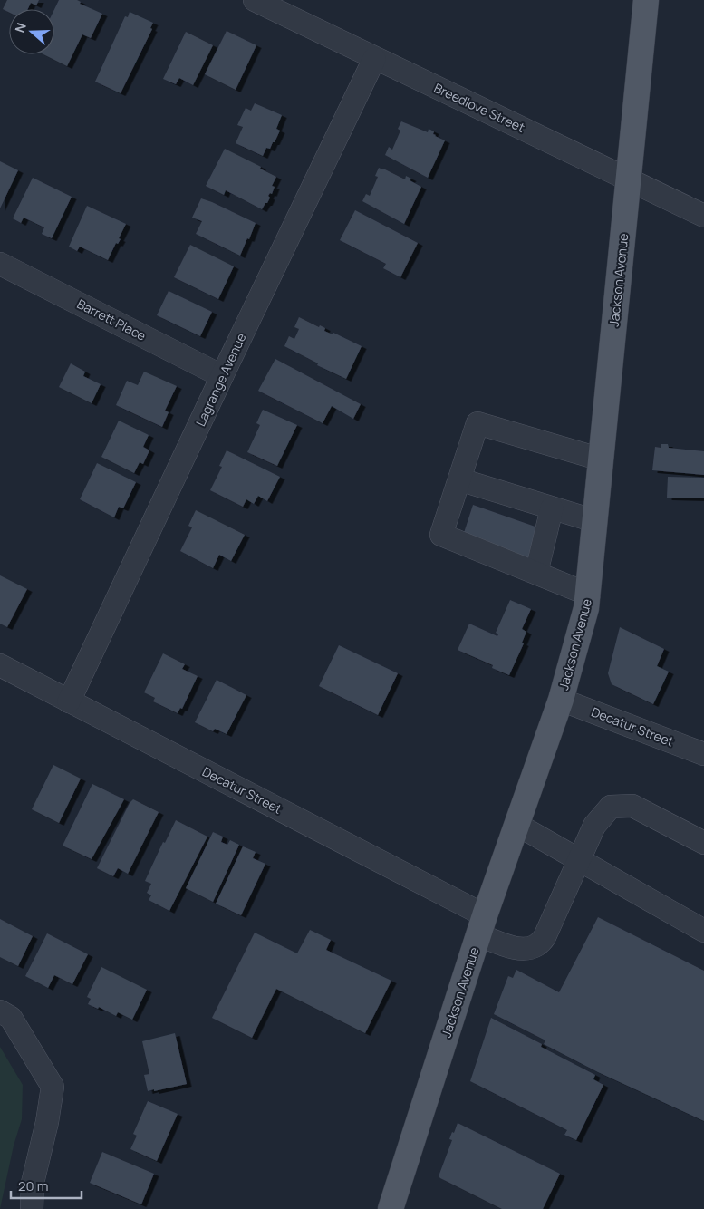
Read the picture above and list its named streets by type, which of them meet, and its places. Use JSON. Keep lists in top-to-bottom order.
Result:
{
  "streets": {
    "main road": ["Jackson Avenue"],
    "street": [
      "Breedlove Street",
      "Barrett Place",
      "Lagrange Avenue",
      "Decatur Street"
    ]
  },
  "crossings": [
    ["Breedlove Street", "Jackson Avenue"],
    ["Breedlove Street", "Lagrange Avenue"],
    ["Jackson Avenue", "Decatur Street"],
    ["Barrett Place", "Lagrange Avenue"],
    ["Lagrange Avenue", "Decatur Street"]
  ],
  "scale_bar": "20 m",
  "north": "left"
}
